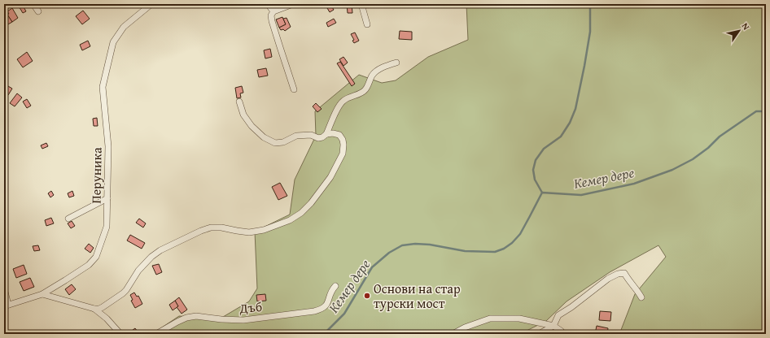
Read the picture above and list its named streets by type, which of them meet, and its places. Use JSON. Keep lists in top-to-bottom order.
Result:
{
  "streets": {
    "street": ["Перуника", "Дъб"]
  },
  "water": ["Кемер дере"],
  "places": ["Основи на стар турски мост"],
  "north": "top right"
}
